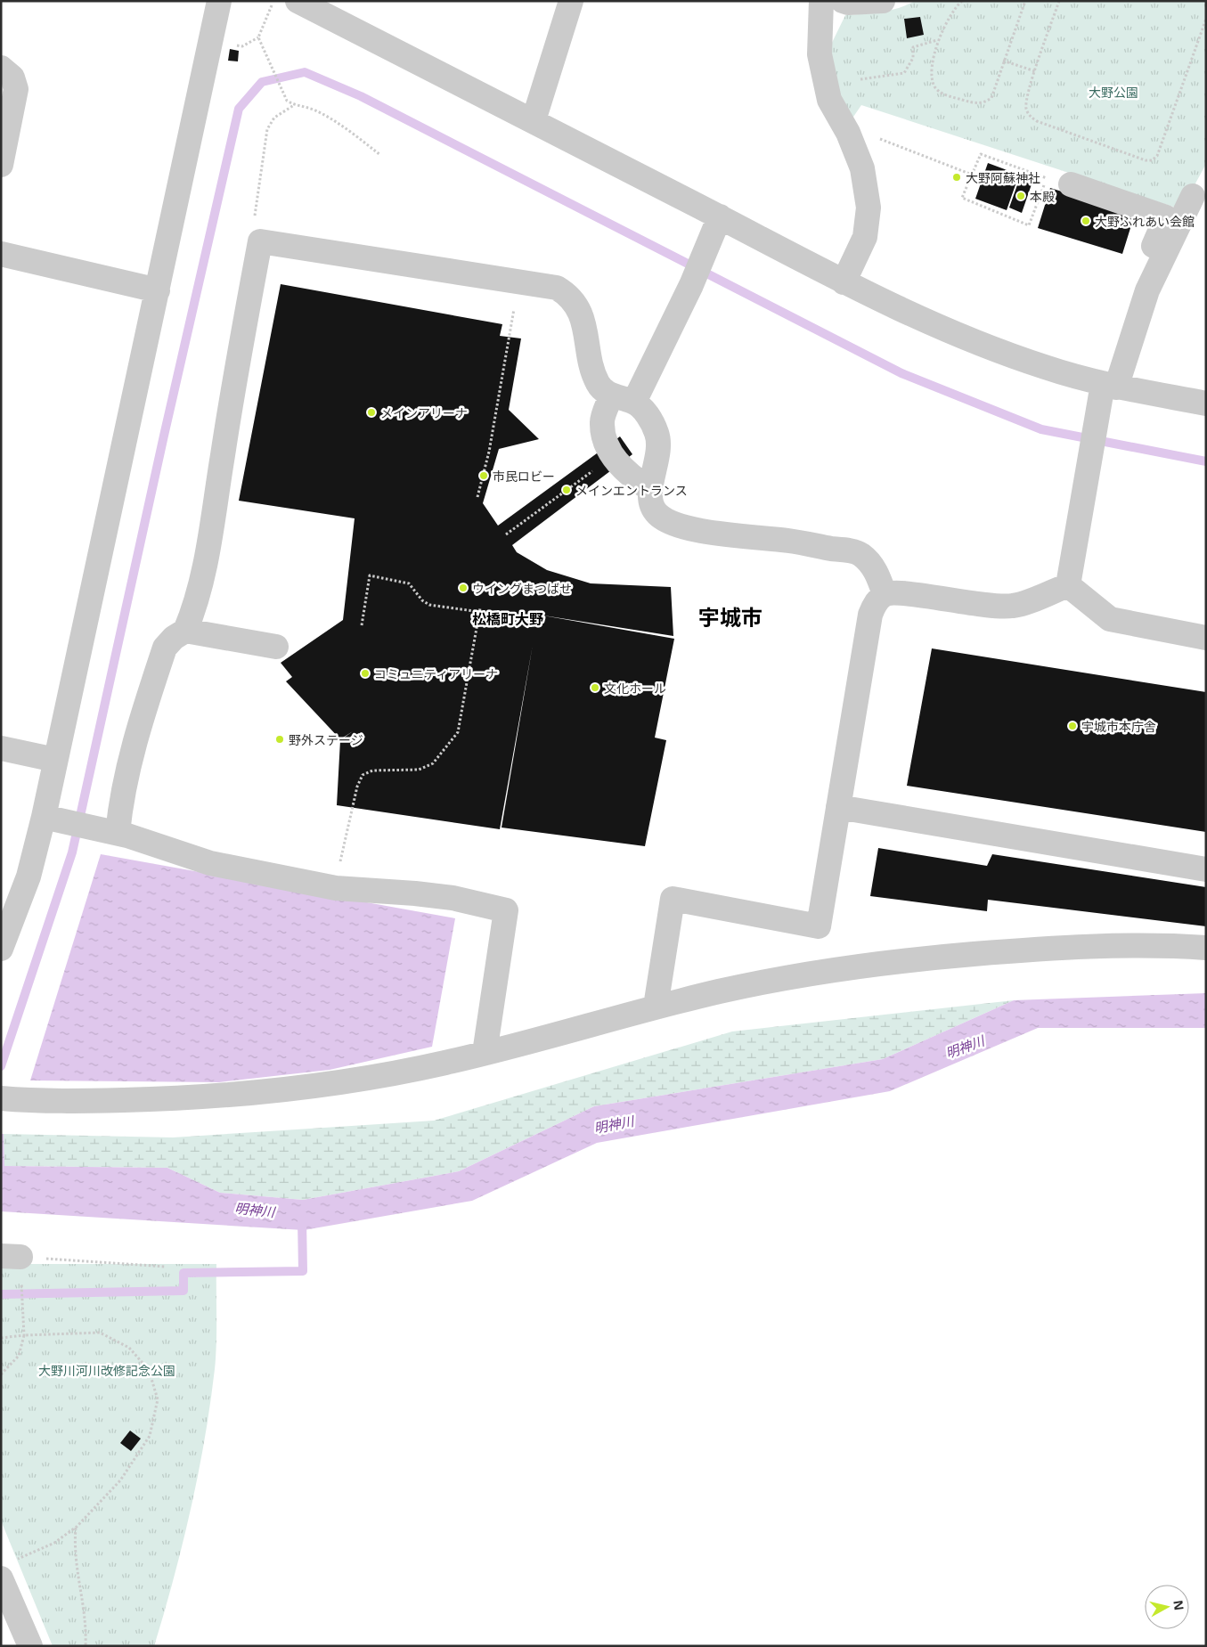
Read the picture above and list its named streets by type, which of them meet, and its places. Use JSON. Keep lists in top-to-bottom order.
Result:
{
  "districts": ["宇城市", "松橋町大野"],
  "water": ["明神川"],
  "parks": ["大野公園", "大野川河川改修記念公園"],
  "places": [
    "大野阿蘇神社",
    "本殿",
    "大野ふれあい会館",
    "メインアリーナ",
    "市民ロビー",
    "メインエントランス",
    "ウイングまつばせ",
    "コミュニティアリーナ",
    "文化ホール",
    "宇城市本庁舎",
    "野外ステージ"
  ],
  "north": "right"
}
